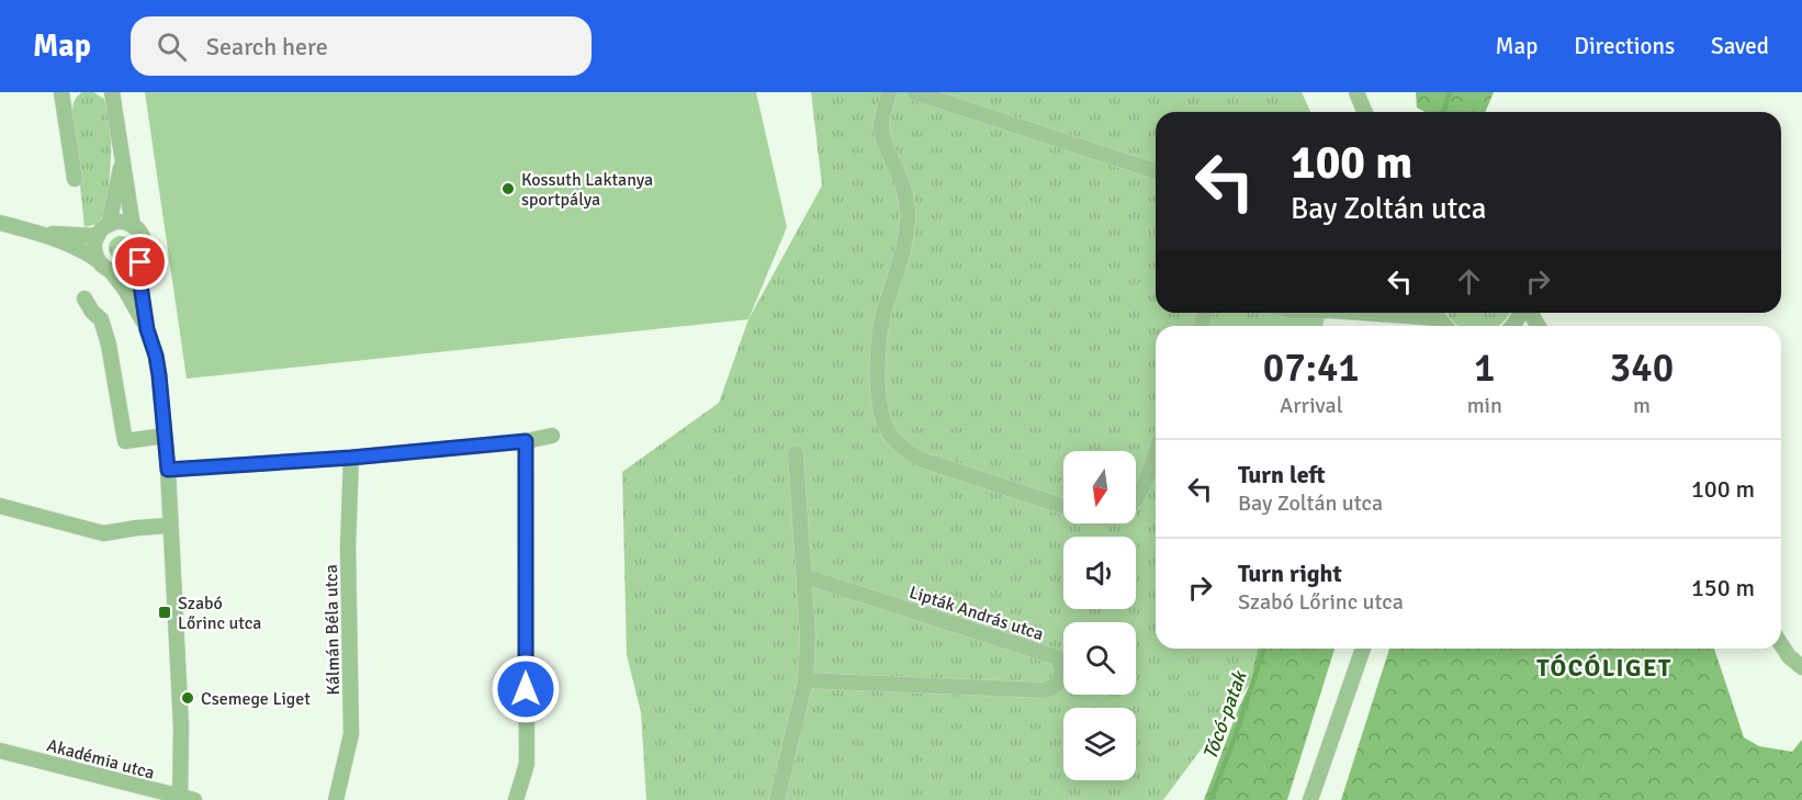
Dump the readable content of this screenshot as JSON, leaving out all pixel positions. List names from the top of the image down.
{
  "streets": {
    "street": ["Lipták András utca", "Kálmán Béla utca", "Akadémia utca"]
  },
  "districts": ["TÓCÓLIGET"],
  "water": ["Tócó-patak"],
  "places": {
    "other": ["Kossuth Laktanya sportpálya", "Csemege Liget"],
    "transit": ["Szabó Lőrinc utca"]
  },
  "north": "bottom",
  "page": {
    "header": "Map",
    "search": "Search here",
    "nav": ["Map", "Directions", "Saved"],
    "turn": ["100 m", "Bay Zoltán utca"],
    "eta": [
      "07:41",
      "Arrival",
      "1",
      "min",
      "340",
      "m"
    ],
    "list": [
      {
        "name": "Turn left",
        "note": "Bay Zoltán utca",
        "value": "100 m"
      },
      {
        "name": "Turn right",
        "note": "Szabó Lőrinc utca",
        "value": "150 m"
      }
    ]
  }
}
